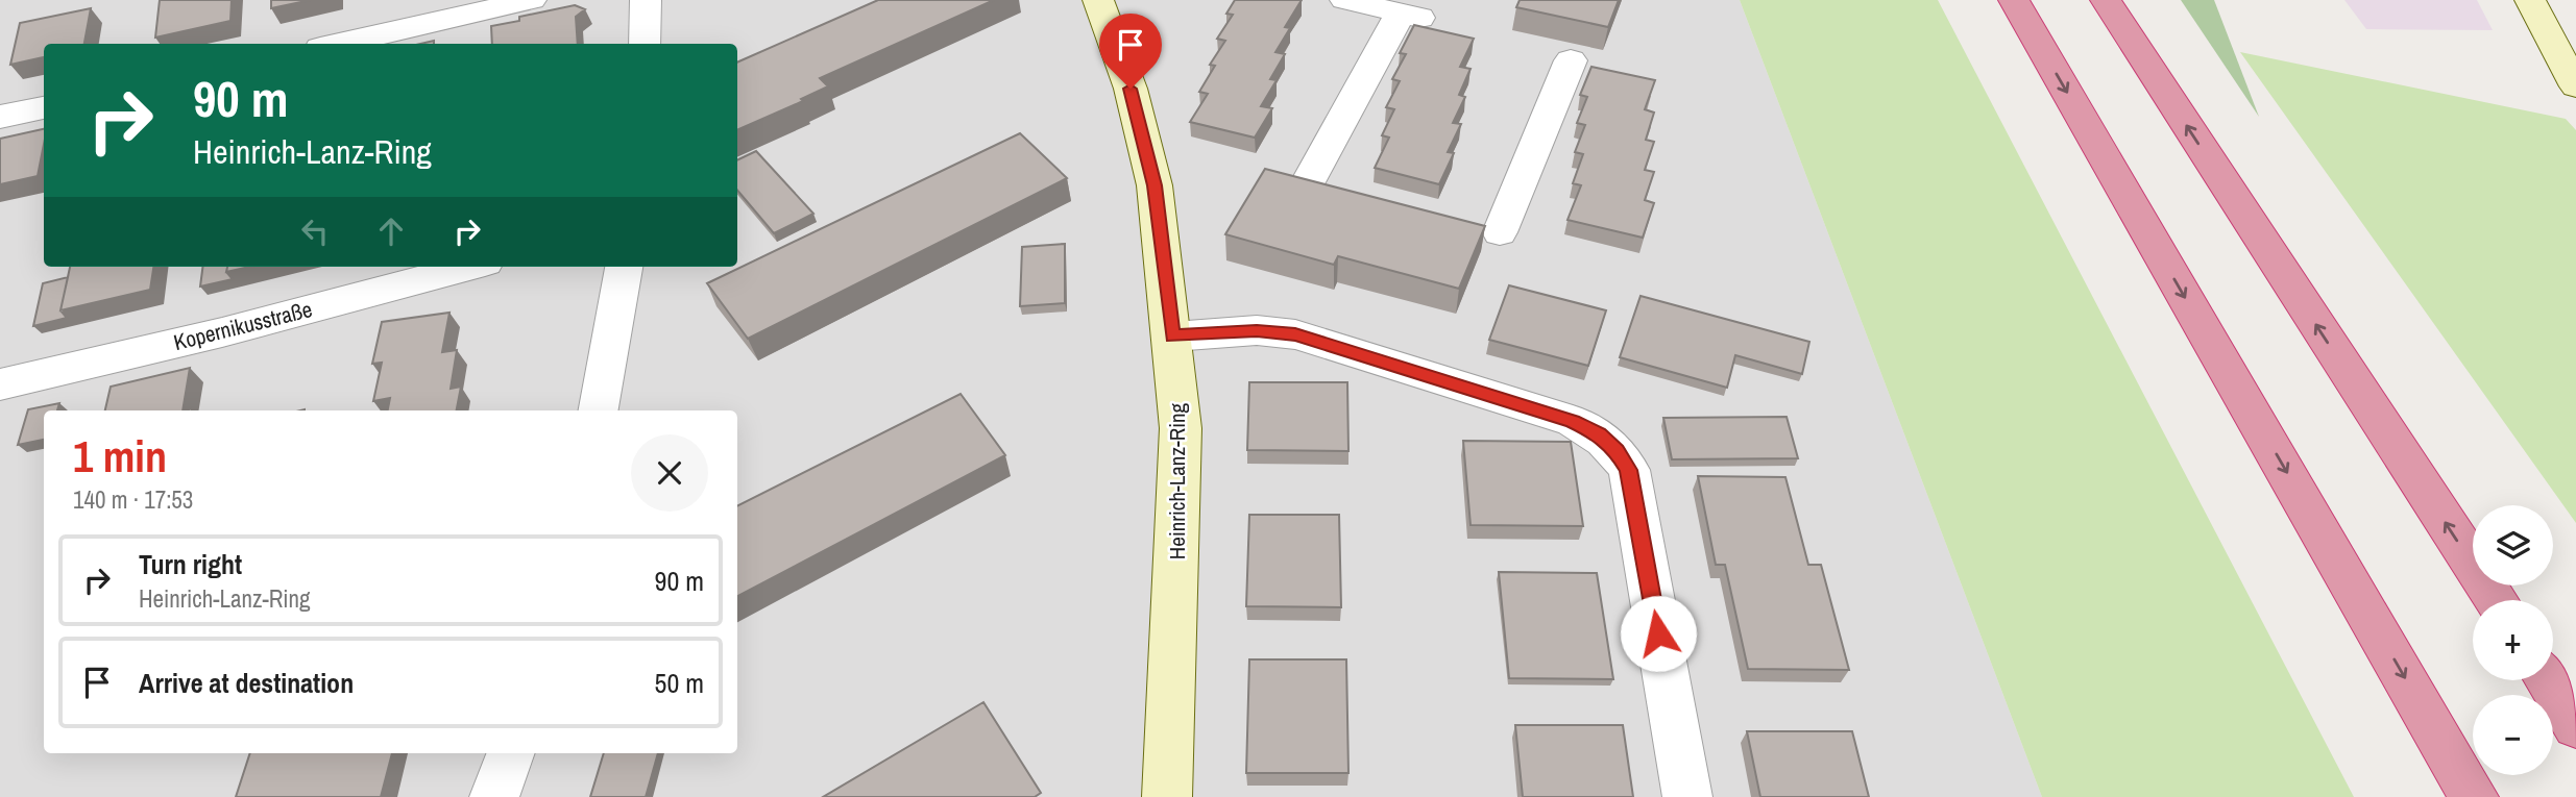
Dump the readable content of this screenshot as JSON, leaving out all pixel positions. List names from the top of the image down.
{
  "streets": {
    "street": ["Kopernikusstraße", "Heinrich-Lanz-Ring"]
  },
  "page": {
    "turn": ["90 m", "Heinrich-Lanz-Ring"],
    "heading": ["1 min", "140 m · 17:53"],
    "map_buttons": ["+", "−"],
    "list": [
      {
        "name": "Turn right",
        "note": "Heinrich-Lanz-Ring",
        "value": "90 m"
      },
      {
        "name": "Arrive at destination",
        "value": "50 m"
      }
    ]
  }
}
